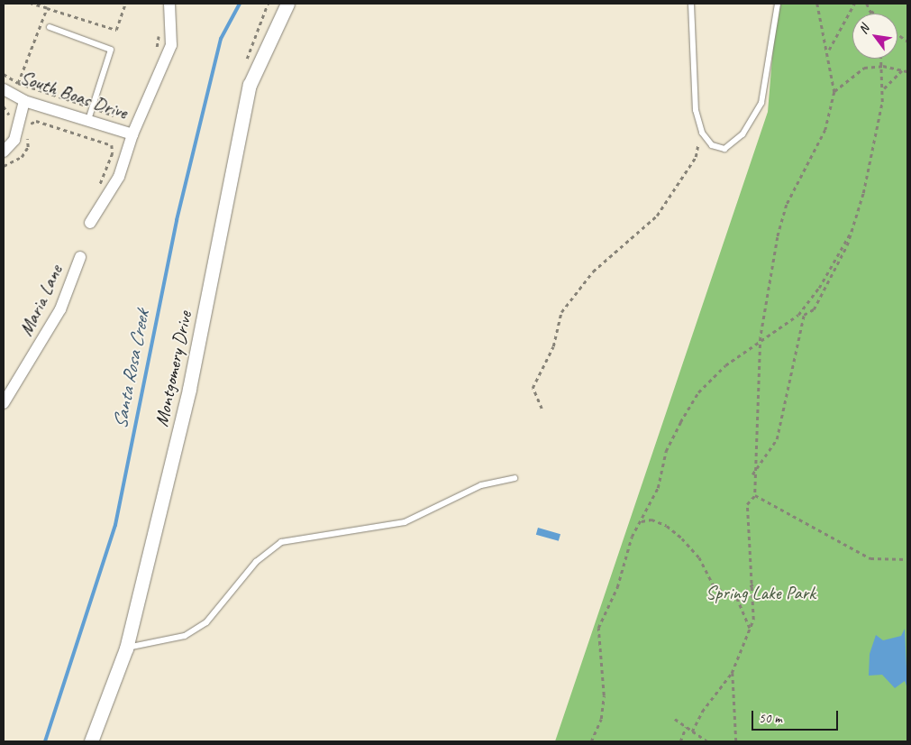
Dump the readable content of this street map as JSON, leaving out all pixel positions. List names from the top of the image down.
{
  "streets": {
    "street": ["South Boas Drive", "Maria Lane", "Montgomery Drive"]
  },
  "water": ["Santa Rosa Creek"],
  "parks": ["Spring Lake Park"],
  "scale_bar": "50 m",
  "north": "top left"
}
